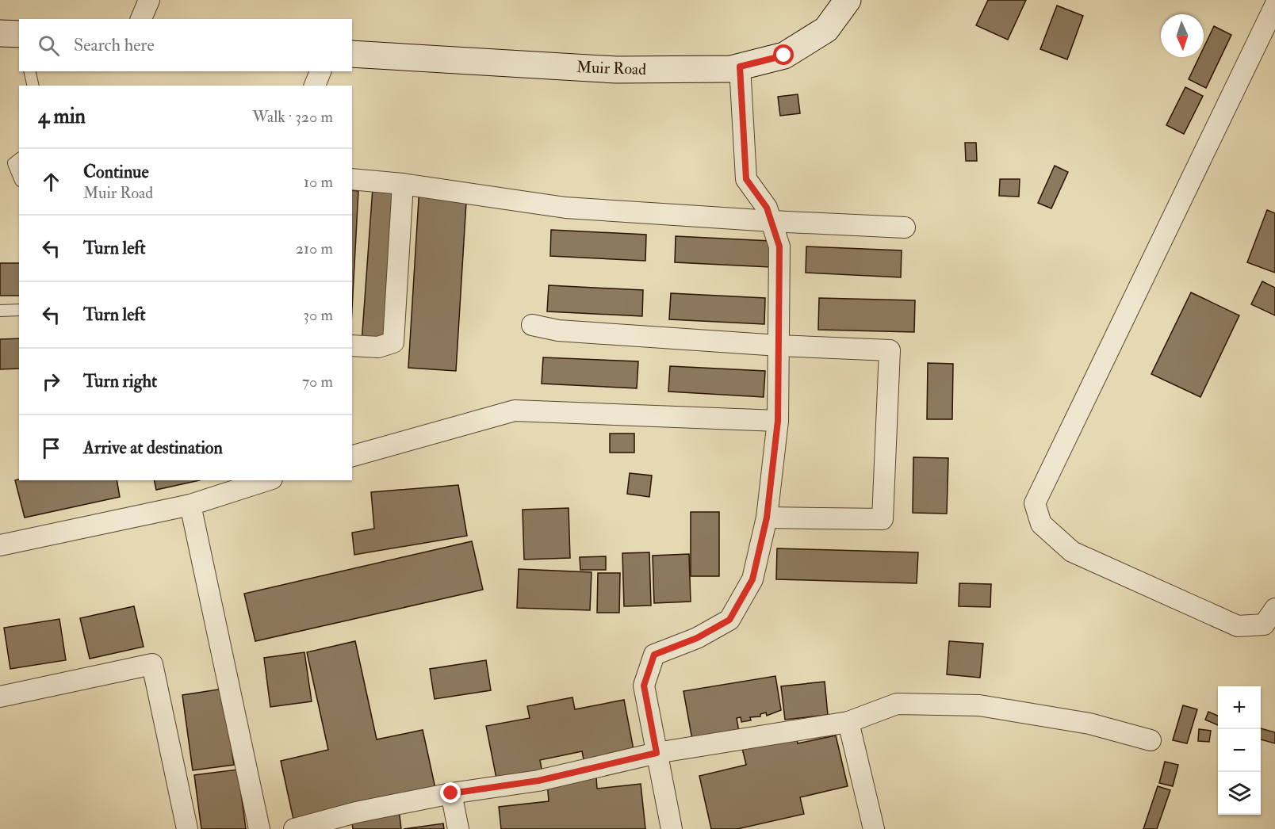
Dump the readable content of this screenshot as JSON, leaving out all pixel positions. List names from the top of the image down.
{
  "streets": {
    "main road": ["Muir Road"]
  },
  "north": "bottom",
  "page": {
    "search": "Search here",
    "heading": ["4 min", "Walk · 320 m"],
    "list": [
      ["Continue", "Muir Road", "10 m"],
      ["Turn left", "210 m"],
      ["Turn left", "30 m"],
      ["Turn right", "70 m"],
      "Arrive at destination"
    ],
    "map_buttons": ["+", "−"]
  }
}
